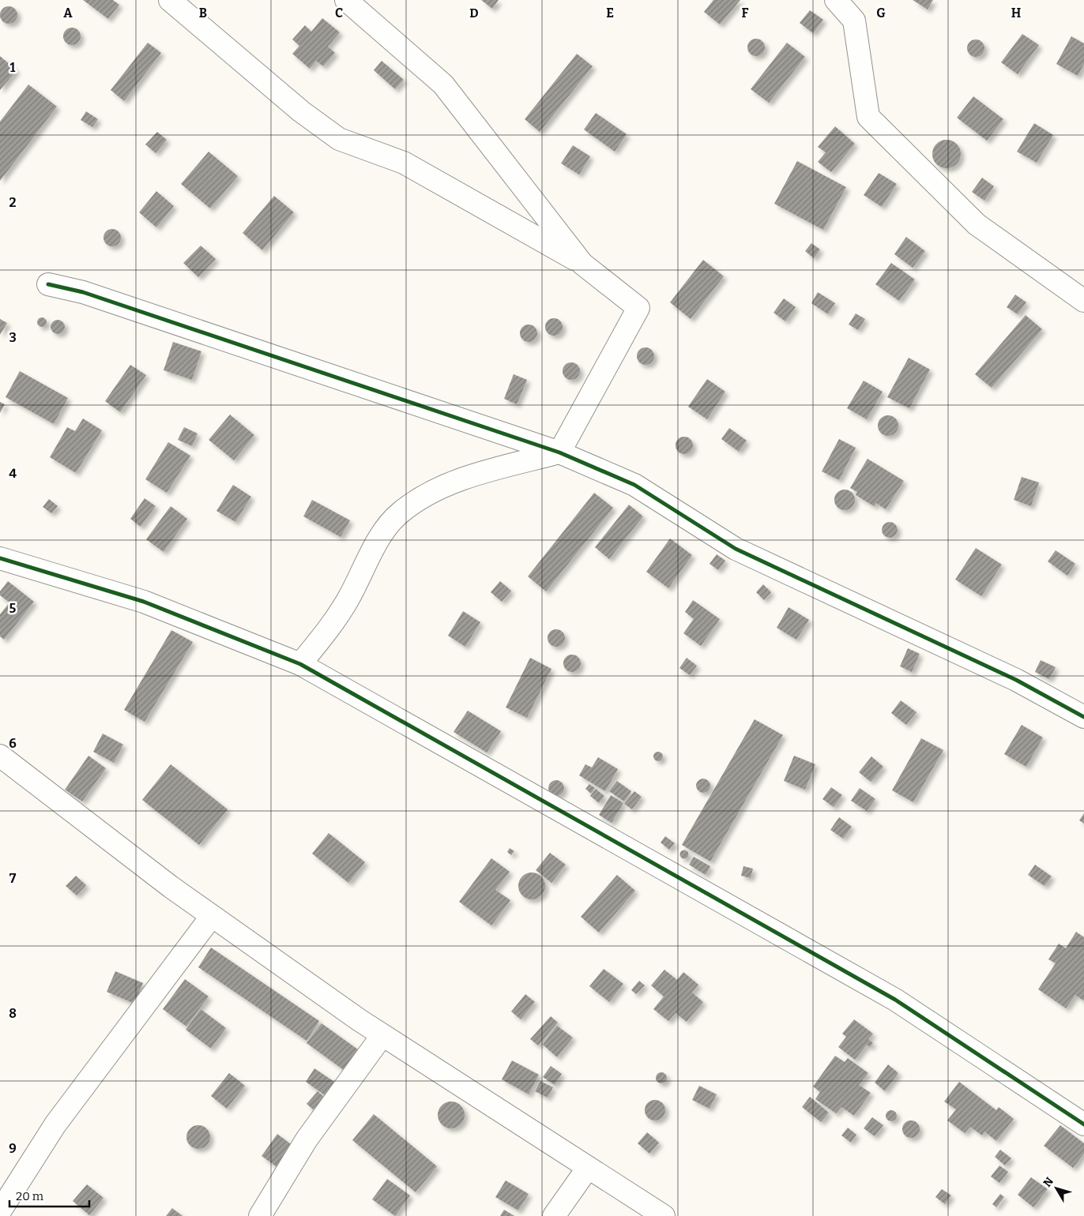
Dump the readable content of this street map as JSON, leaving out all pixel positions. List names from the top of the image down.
{
  "scale_bar": "20 m",
  "north": "top left",
  "grid": {
    "columns": [
      "A",
      "B",
      "C",
      "D",
      "E",
      "F",
      "G",
      "H"
    ],
    "rows": [
      "1",
      "2",
      "3",
      "4",
      "5",
      "6",
      "7",
      "8",
      "9"
    ]
  }
}
